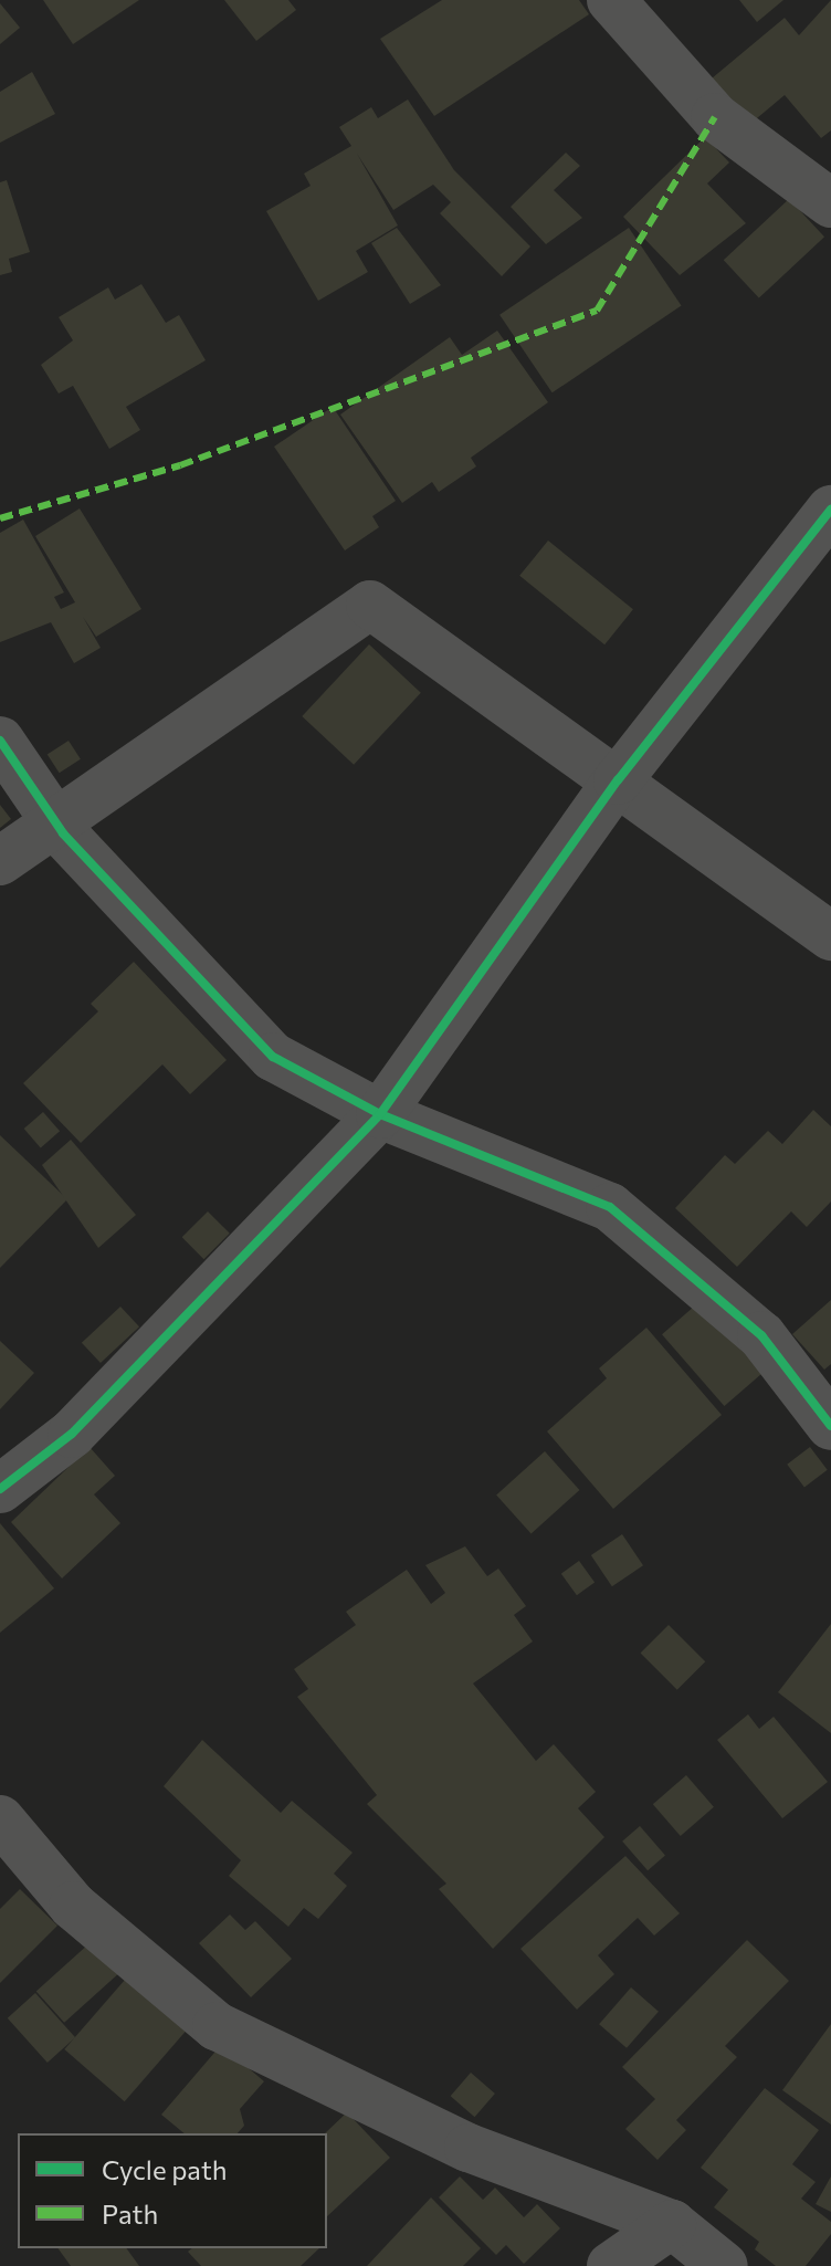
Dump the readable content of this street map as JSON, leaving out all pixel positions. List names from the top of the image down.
{
  "legend": ["Cycle path", "Path"]
}
